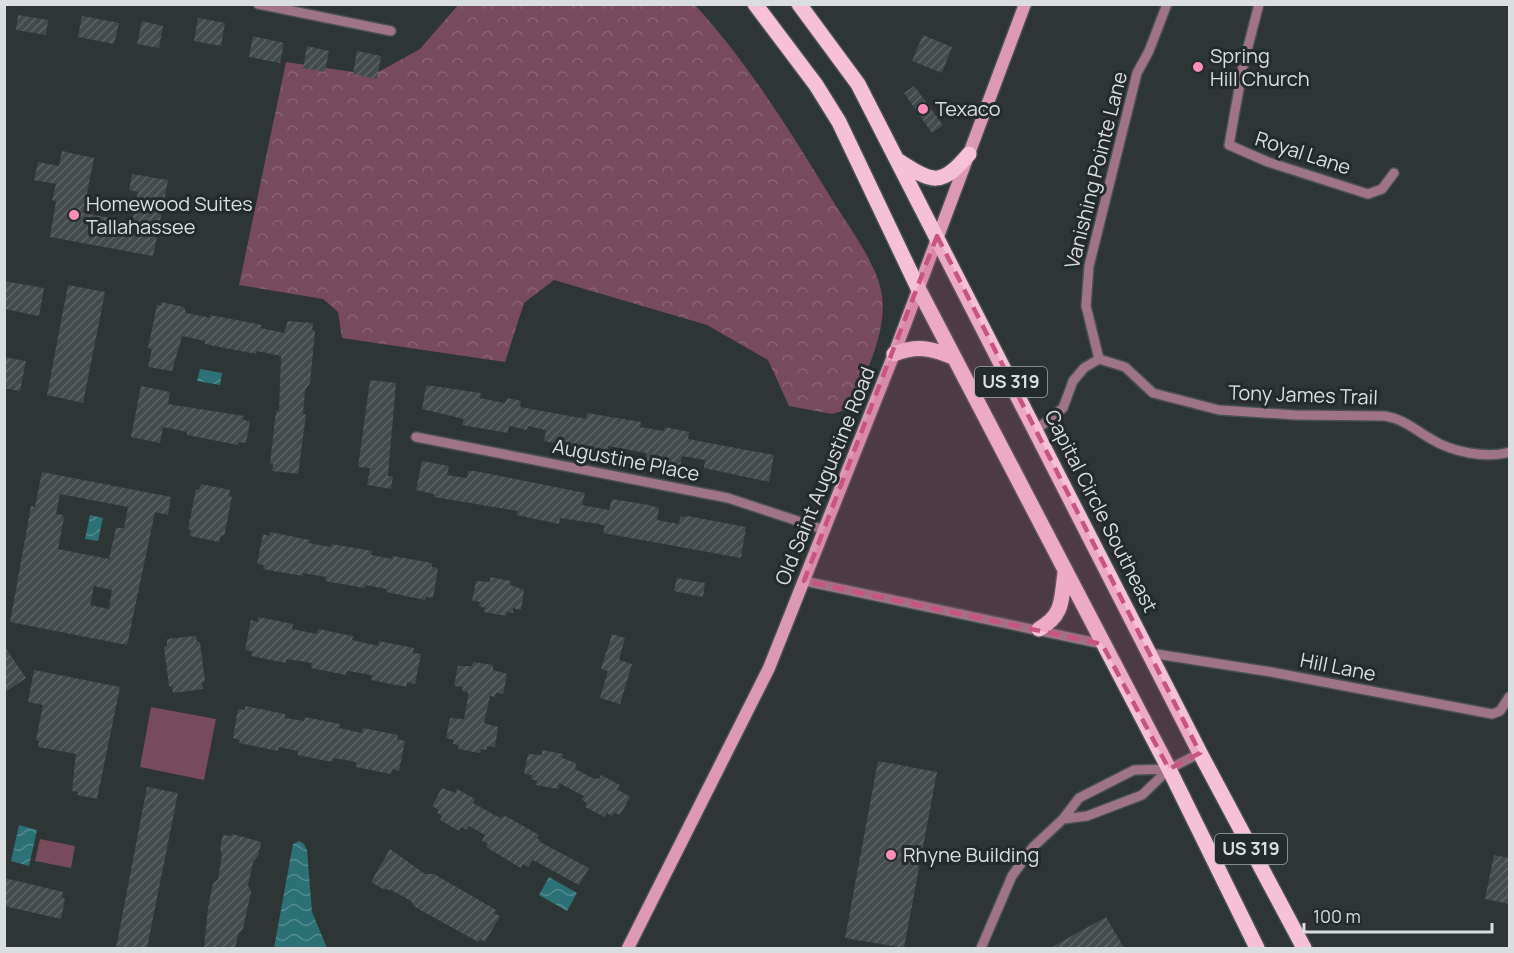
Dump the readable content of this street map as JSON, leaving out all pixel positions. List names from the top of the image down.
{
  "streets": {
    "main road": ["US 319", "Capital Circle Southeast"],
    "street": [
      "Royal Lane",
      "Vanishing Pointe Lane",
      "Tony James Trail",
      "Augustine Place",
      "Old Saint Augustine Road",
      "Hill Lane"
    ]
  },
  "crossings": [
    ["Vanishing Pointe Lane", "Tony James Trail"],
    ["US 319", "Old Saint Augustine Road"],
    ["Augustine Place", "Old Saint Augustine Road"],
    ["Old Saint Augustine Road", "Capital Circle Southeast"],
    ["Capital Circle Southeast", "Hill Lane"]
  ],
  "places": [
    "Spring Hill Church",
    "Texaco",
    "Homewood Suites Tallahassee",
    "Rhyne Building"
  ],
  "scale_bar": "100 m"
}
